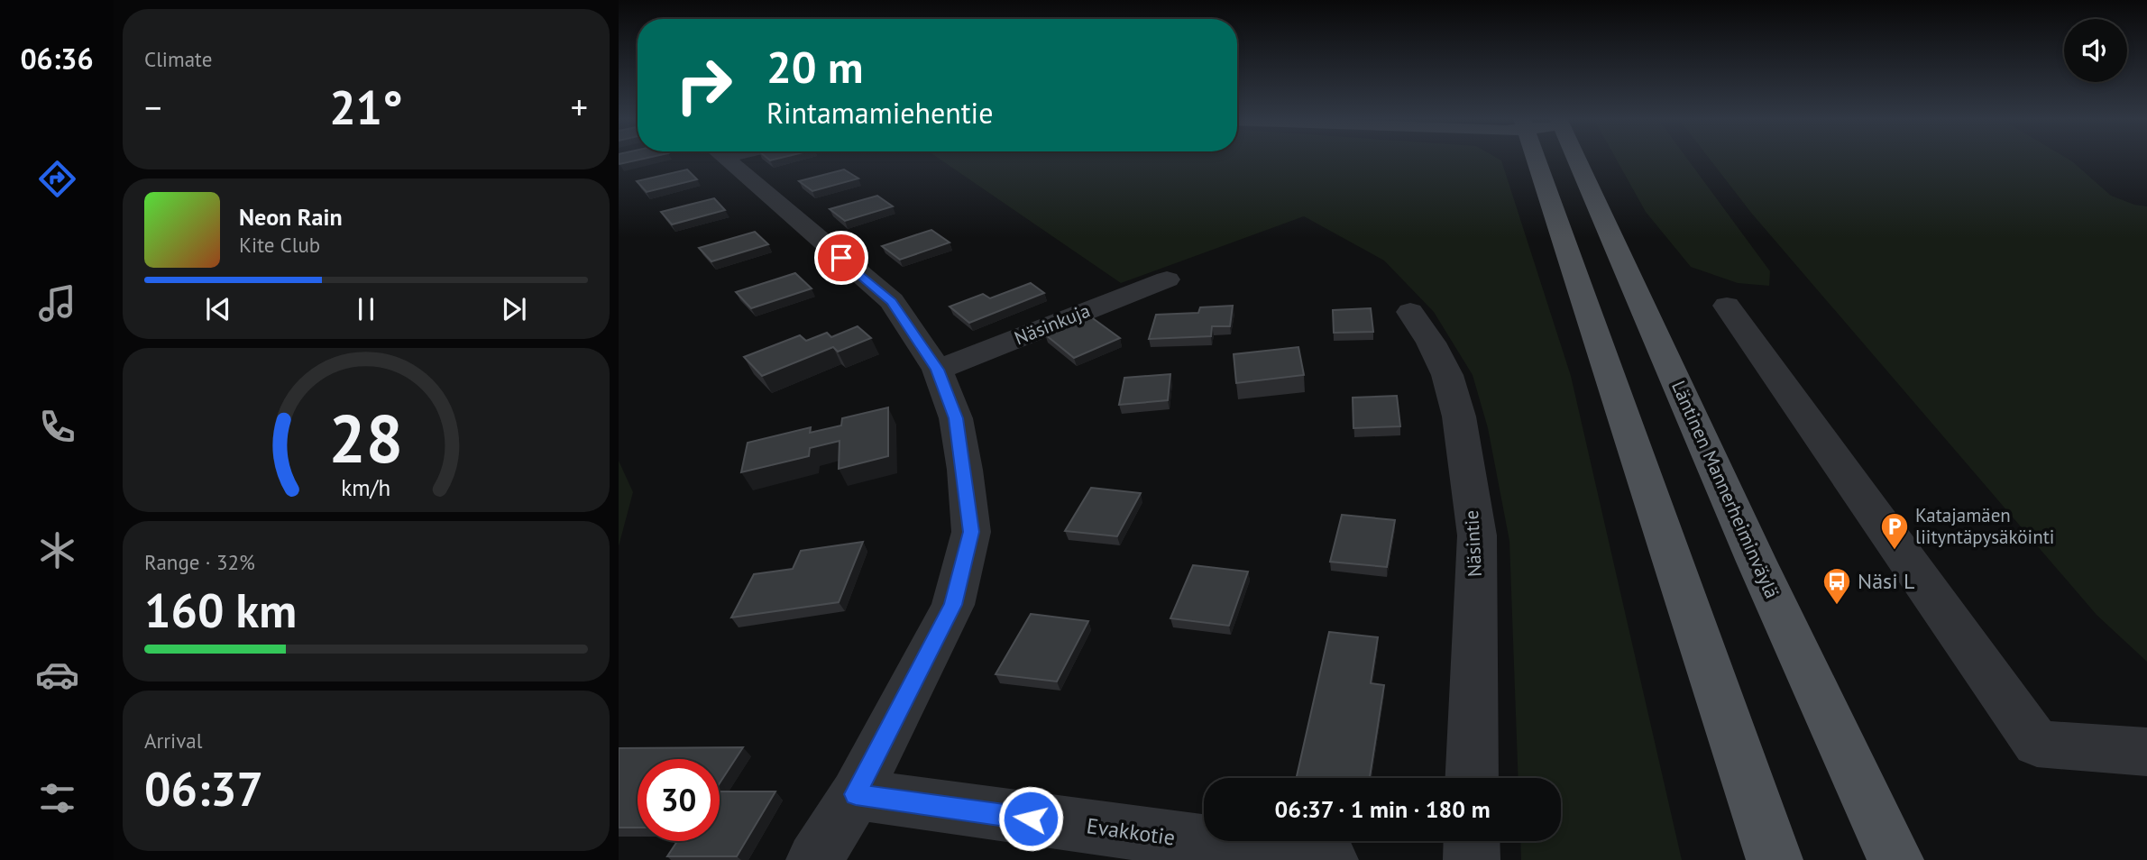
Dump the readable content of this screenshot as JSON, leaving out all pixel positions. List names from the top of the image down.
{
  "streets": {
    "main road": ["Läntinen Mannerheiminväylä"],
    "street": ["Näsinkuja", "Näsintie", "Evakkotie"]
  },
  "places": {
    "parking": ["Katajamäen liityntäpysäköinti"],
    "bus stop": ["Näsi L"]
  },
  "page": {
    "tabs": "06:36",
    "tile": [
      "Climate",
      ["Range · 32%", "160 km"],
      ["Arrival", "06:37"]
    ],
    "turn": ["20 m", "Rintamamiehentie"],
    "heat": ["−", "21°", "+"],
    "song": ["Neon Rain", "Kite Club"],
    "limit": "30",
    "trip": "06:37 · 1 min · 180 m",
    "gauge": ["28", "km/h"]
  }
}
